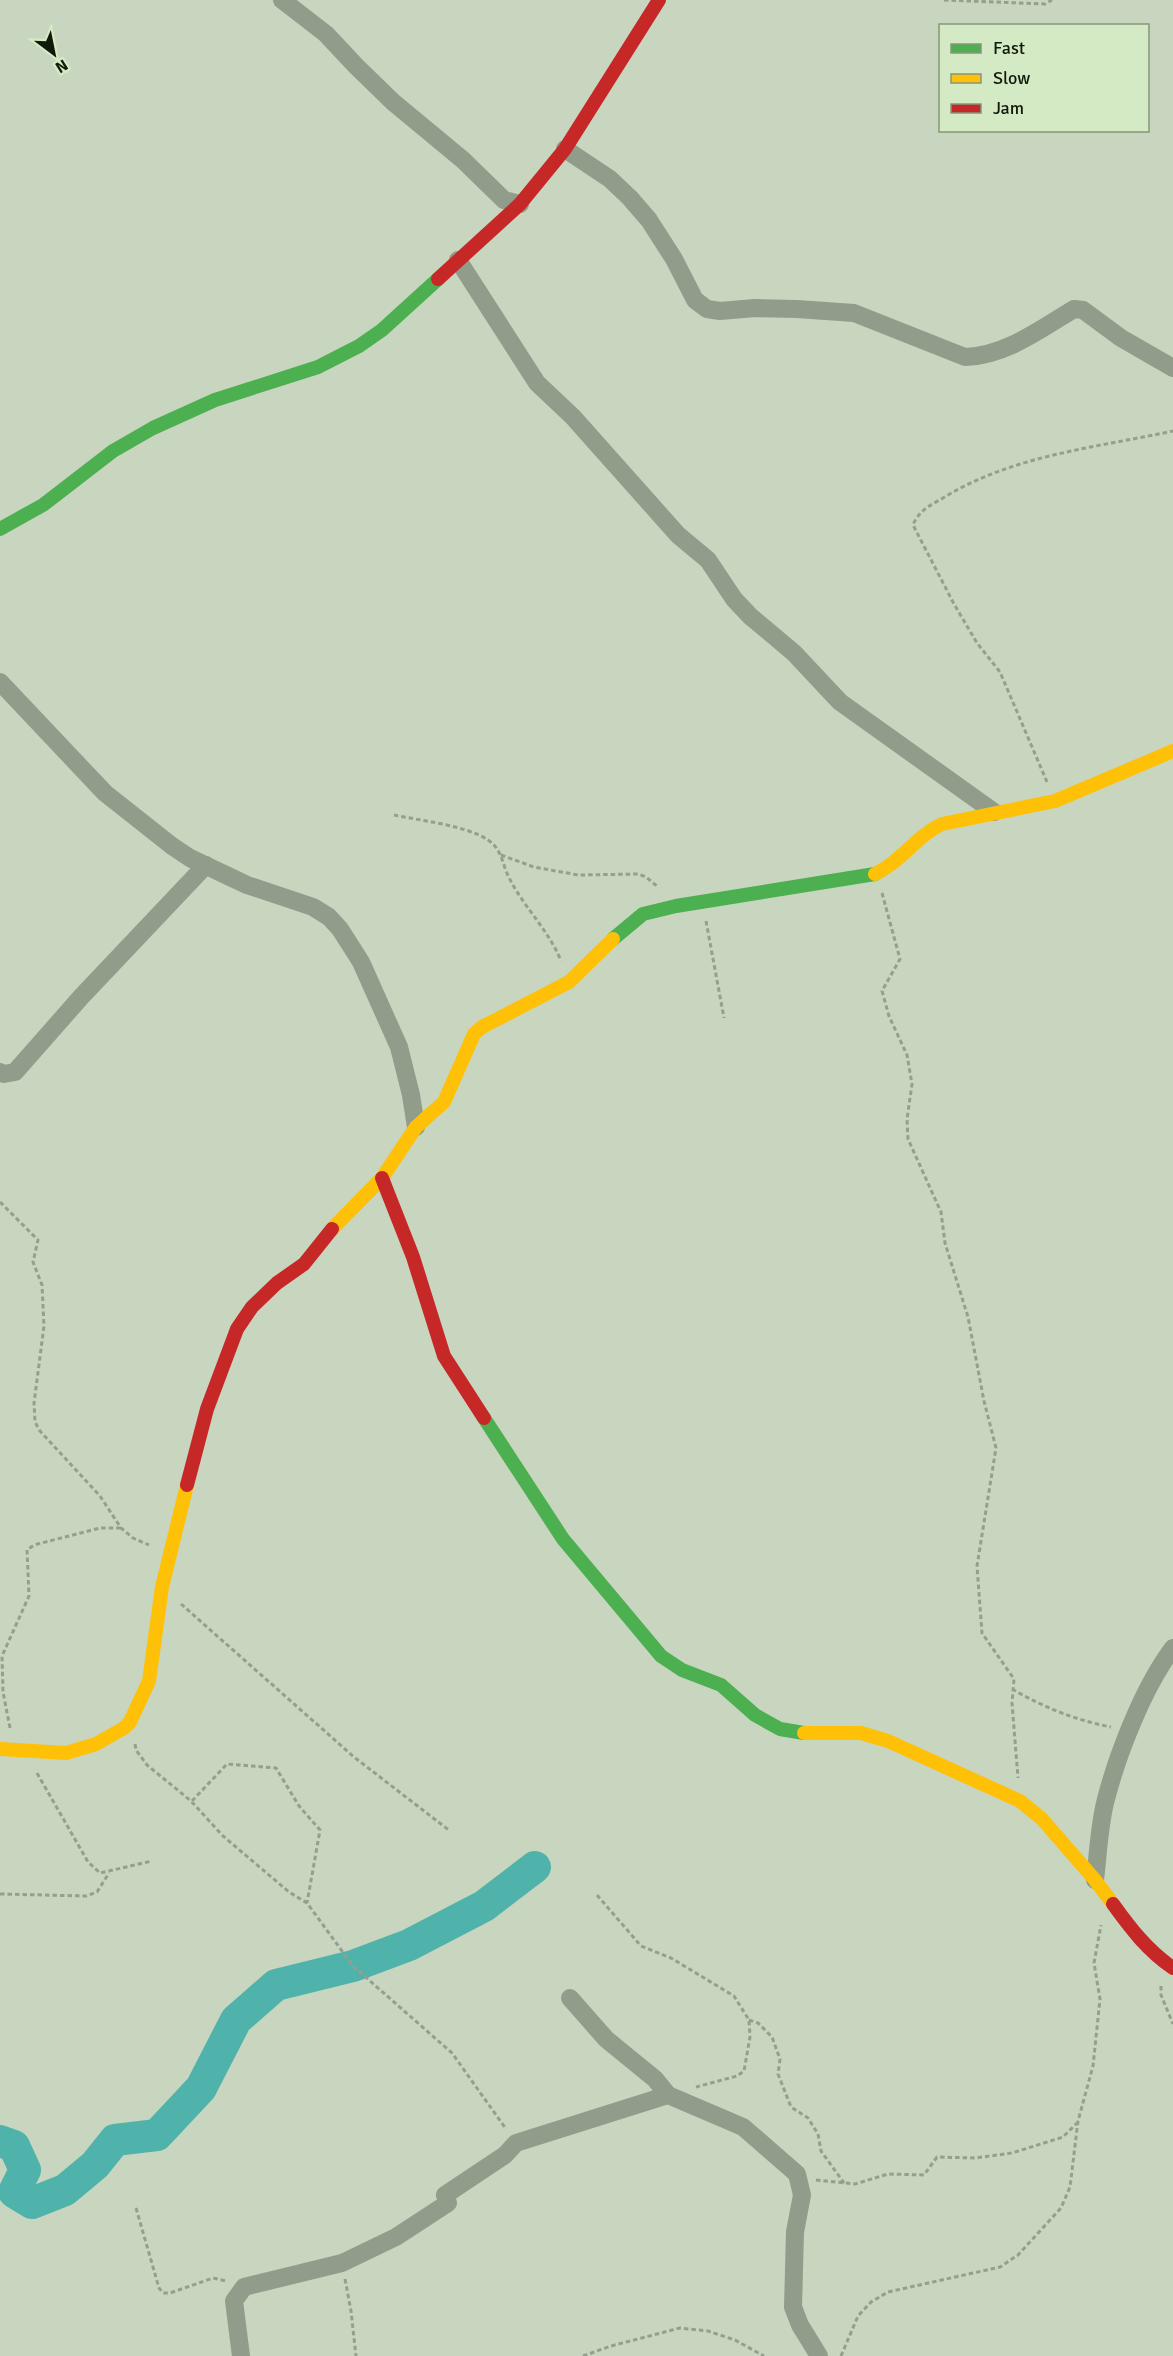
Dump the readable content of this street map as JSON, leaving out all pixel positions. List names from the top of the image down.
{
  "legend": ["Fast", "Slow", "Jam"],
  "north": "bottom right"
}
